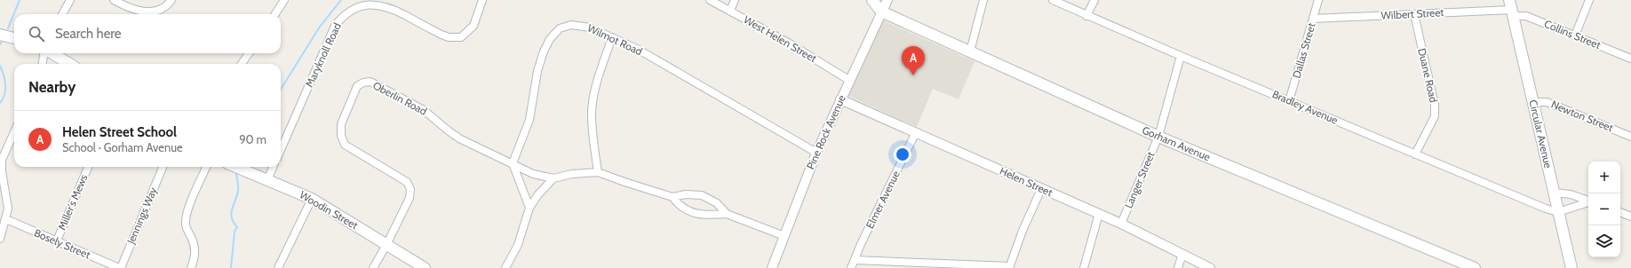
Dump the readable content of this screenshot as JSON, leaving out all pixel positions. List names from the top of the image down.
{
  "streets": {
    "main road": ["Circular Avenue", "Gorham Avenue", "Woodin Street"],
    "street": [
      "Wilbert Street",
      "Collins Street",
      "West Helen Street",
      "Wilmot Road",
      "Dallas Street",
      "Maryknoll Road",
      "Duane Road",
      "Oberlin Road",
      "Bradley Avenue",
      "Newton Street",
      "Pine Rock Avenue",
      "Langer Street",
      "Helen Street",
      "Elmer Avenue",
      "Miller's Mews",
      "Jennings Way",
      "Bosely Street"
    ]
  },
  "crossings": [
    ["Wilbert Street", "Collins Street"],
    ["Wilbert Street", "Dallas Street"],
    ["Wilbert Street", "Duane Road"],
    ["Wilbert Street", "Circular Avenue"],
    ["Collins Street", "Circular Avenue"],
    ["West Helen Street", "Pine Rock Avenue"],
    ["Wilmot Road", "Oberlin Road"],
    ["Wilmot Road", "Pine Rock Avenue"],
    ["Dallas Street", "Bradley Avenue"],
    ["Duane Road", "Bradley Avenue"],
    ["Oberlin Road", "Pine Rock Avenue"],
    ["Oberlin Road", "Woodin Street"],
    ["Bradley Avenue", "Circular Avenue"],
    ["Bradley Avenue", "Langer Street"],
    ["Newton Street", "Circular Avenue"],
    ["Pine Rock Avenue", "Gorham Avenue"],
    ["Pine Rock Avenue", "Helen Street"],
    ["Gorham Avenue", "Langer Street"],
    ["Langer Street", "Helen Street"],
    ["Helen Street", "Elmer Avenue"],
    ["Miller's Mews", "Bosely Street"],
    ["Jennings Way", "Bosely Street"]
  ],
  "page": {
    "search": "Search here",
    "pins": "A",
    "heading": "Nearby",
    "list": [
      {
        "mark": "A",
        "name": "Helen Street School",
        "note": "School · Gorham Avenue",
        "value": "90 m"
      }
    ],
    "map_buttons": ["+", "−"]
  }
}
